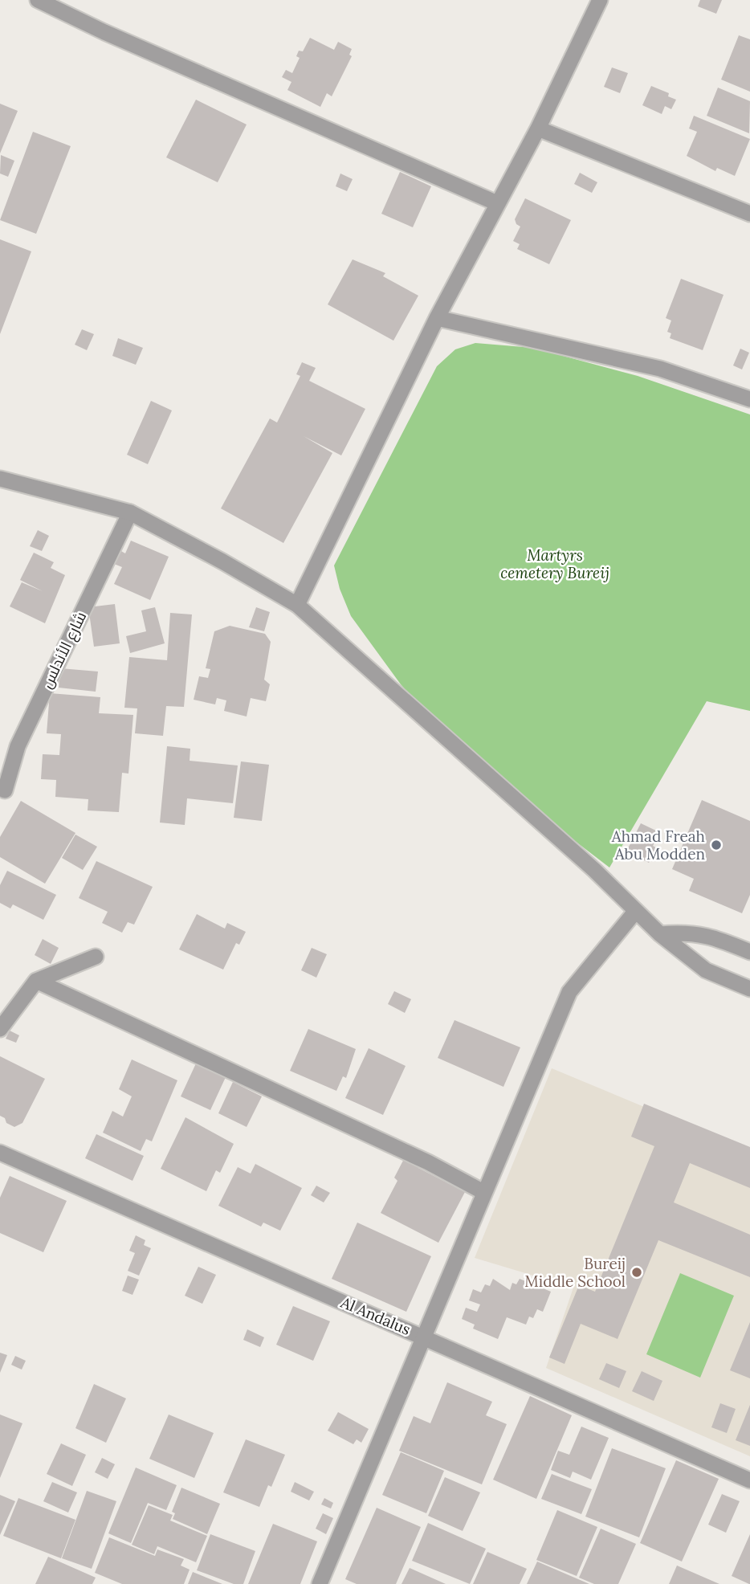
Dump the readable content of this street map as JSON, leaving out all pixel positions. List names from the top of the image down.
{
  "streets": {
    "street": ["شارع الأندلس", "Al Andalus"]
  },
  "parks": ["Martyrs cemetery Bureij"],
  "places": ["Ahmad Freah Abu Modden", "Bureij Middle School"]
}
